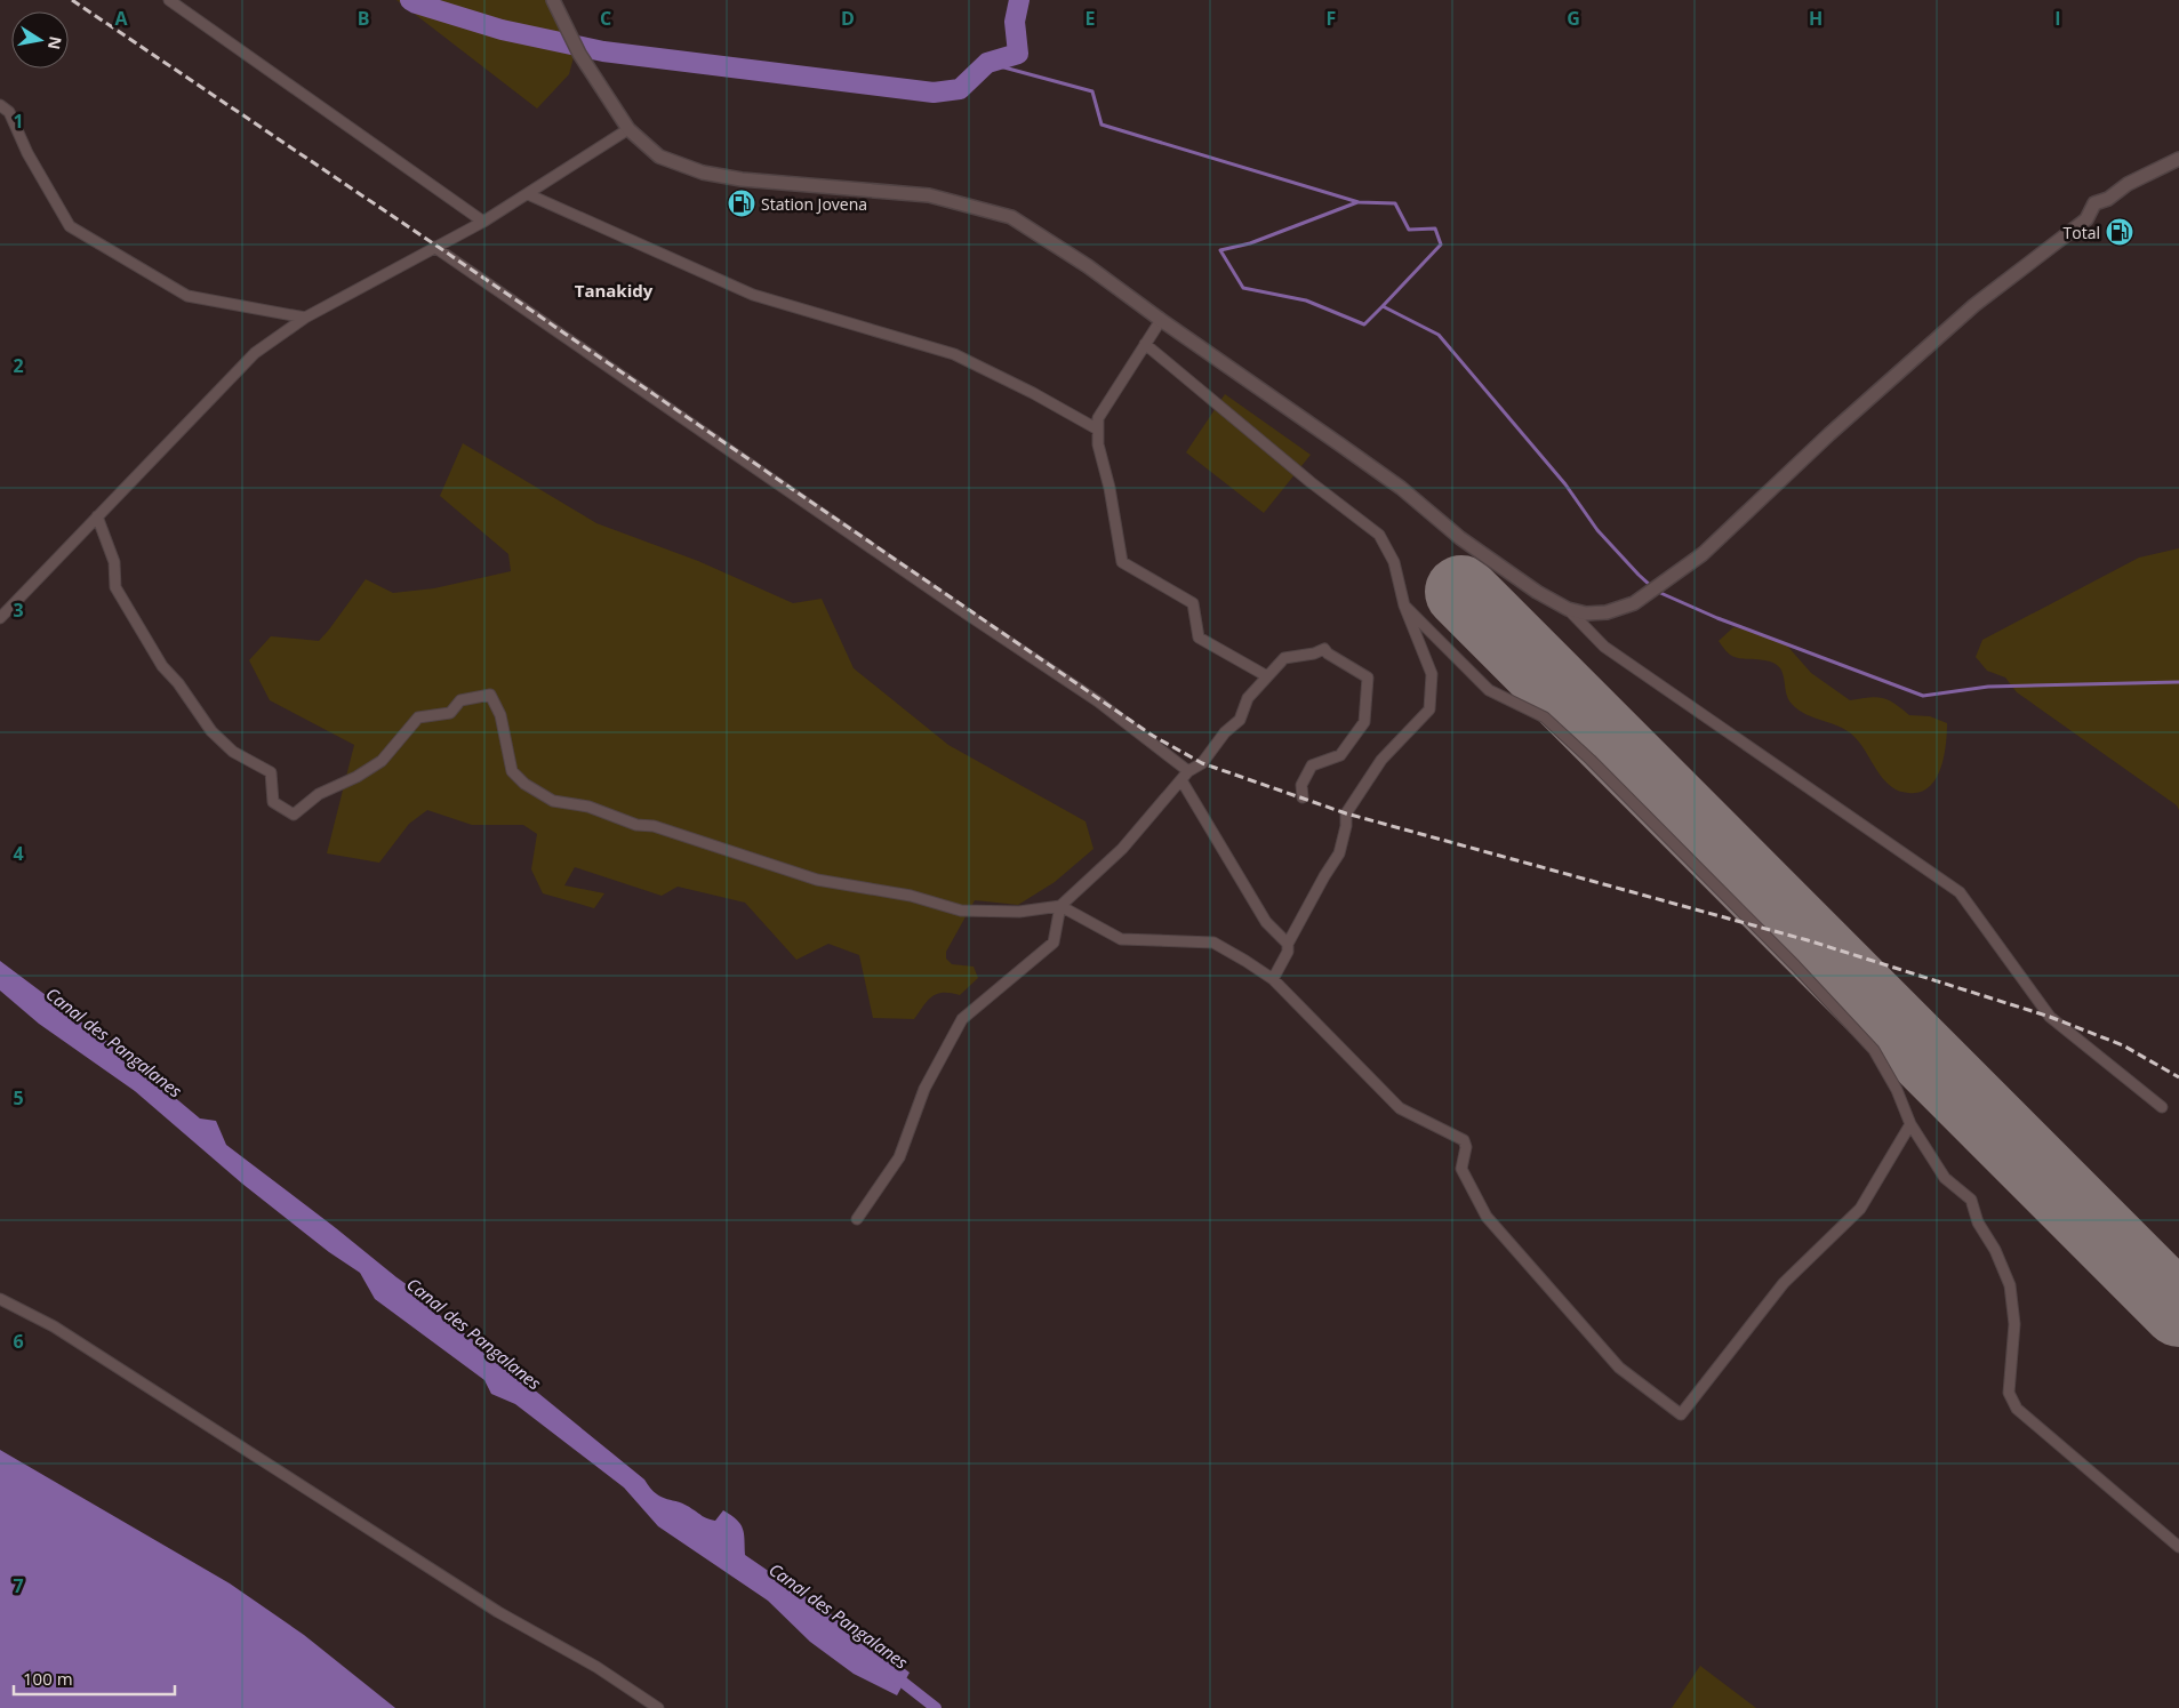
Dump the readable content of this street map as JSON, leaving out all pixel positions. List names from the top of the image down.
{
  "districts": ["Tanakidy"],
  "water": ["Canal des Pangalanes"],
  "places": {
    "fuel station": ["Station Jovena", "Total"]
  },
  "scale_bar": "100 m",
  "north": "right",
  "grid": {
    "columns": [
      "A",
      "B",
      "C",
      "D",
      "E",
      "F",
      "G",
      "H",
      "I"
    ],
    "rows": [
      "1",
      "2",
      "3",
      "4",
      "5",
      "6",
      "7"
    ]
  }
}
